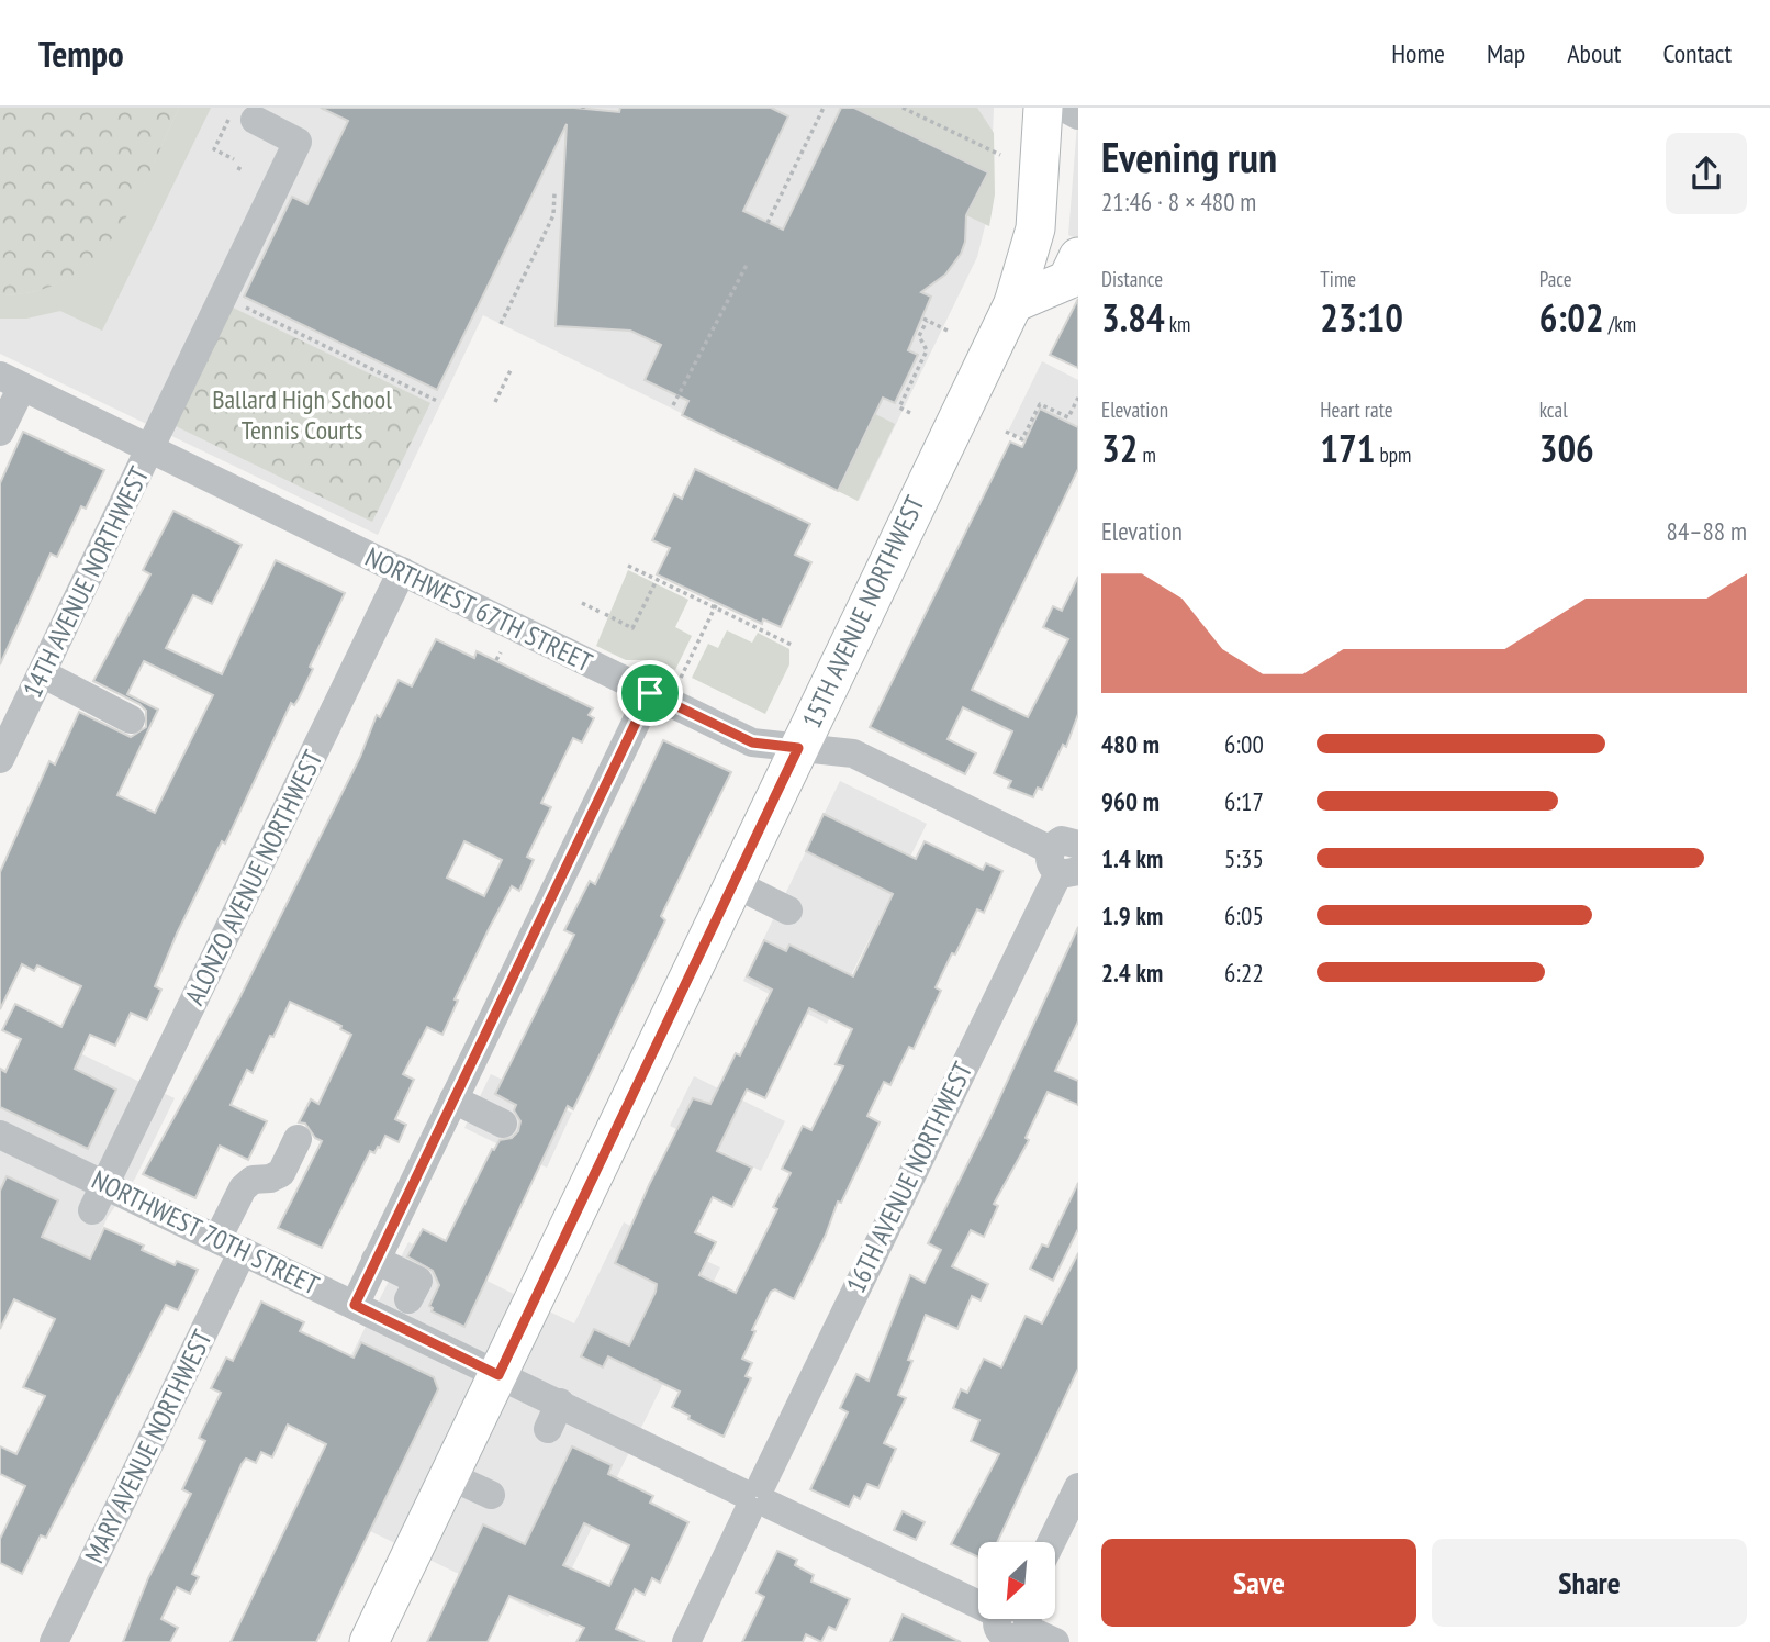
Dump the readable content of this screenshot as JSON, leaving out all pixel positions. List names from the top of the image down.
{
  "streets": {
    "main road": ["15TH AVENUE NORTHWEST"],
    "street": [
      "14TH AVENUE NORTHWEST",
      "NORTHWEST 67TH STREET",
      "ALONZO AVENUE NORTHWEST",
      "16TH AVENUE NORTHWEST",
      "NORTHWEST 70TH STREET",
      "MARY AVENUE NORTHWEST"
    ]
  },
  "crossings": [
    ["14TH AVENUE NORTHWEST", "NORTHWEST 67TH STREET"],
    ["NORTHWEST 67TH STREET", "15TH AVENUE NORTHWEST"],
    ["NORTHWEST 67TH STREET", "ALONZO AVENUE NORTHWEST"],
    ["NORTHWEST 67TH STREET", "16TH AVENUE NORTHWEST"],
    ["15TH AVENUE NORTHWEST", "NORTHWEST 70TH STREET"],
    ["ALONZO AVENUE NORTHWEST", "NORTHWEST 70TH STREET"],
    ["16TH AVENUE NORTHWEST", "NORTHWEST 70TH STREET"],
    ["NORTHWEST 70TH STREET", "MARY AVENUE NORTHWEST"]
  ],
  "parks": ["Ballard High School Tennis Courts"],
  "north": "bottom left",
  "page": {
    "header": "Tempo",
    "nav": [
      "Home",
      "Map",
      "About",
      "Contact"
    ],
    "heading": ["Evening run", "21:46 · 8 × 480 m"],
    "stats": [
      ["Distance", "3.84 km"],
      ["Time", "23:10"],
      ["Pace", "6:02 /km"],
      ["Elevation", "32 m"],
      ["Heart rate", "171 bpm"],
      ["kcal", "306"]
    ],
    "chart": ["Elevation", "84–88 m"],
    "list": [
      {
        "name": "480 m",
        "note": "6:00"
      },
      {
        "name": "960 m",
        "note": "6:17"
      },
      {
        "name": "1.4 km",
        "note": "5:35"
      },
      {
        "name": "1.9 km",
        "note": "6:05"
      },
      {
        "name": "2.4 km",
        "note": "6:22"
      }
    ],
    "buttons": ["Save", "Share"]
  }
}
